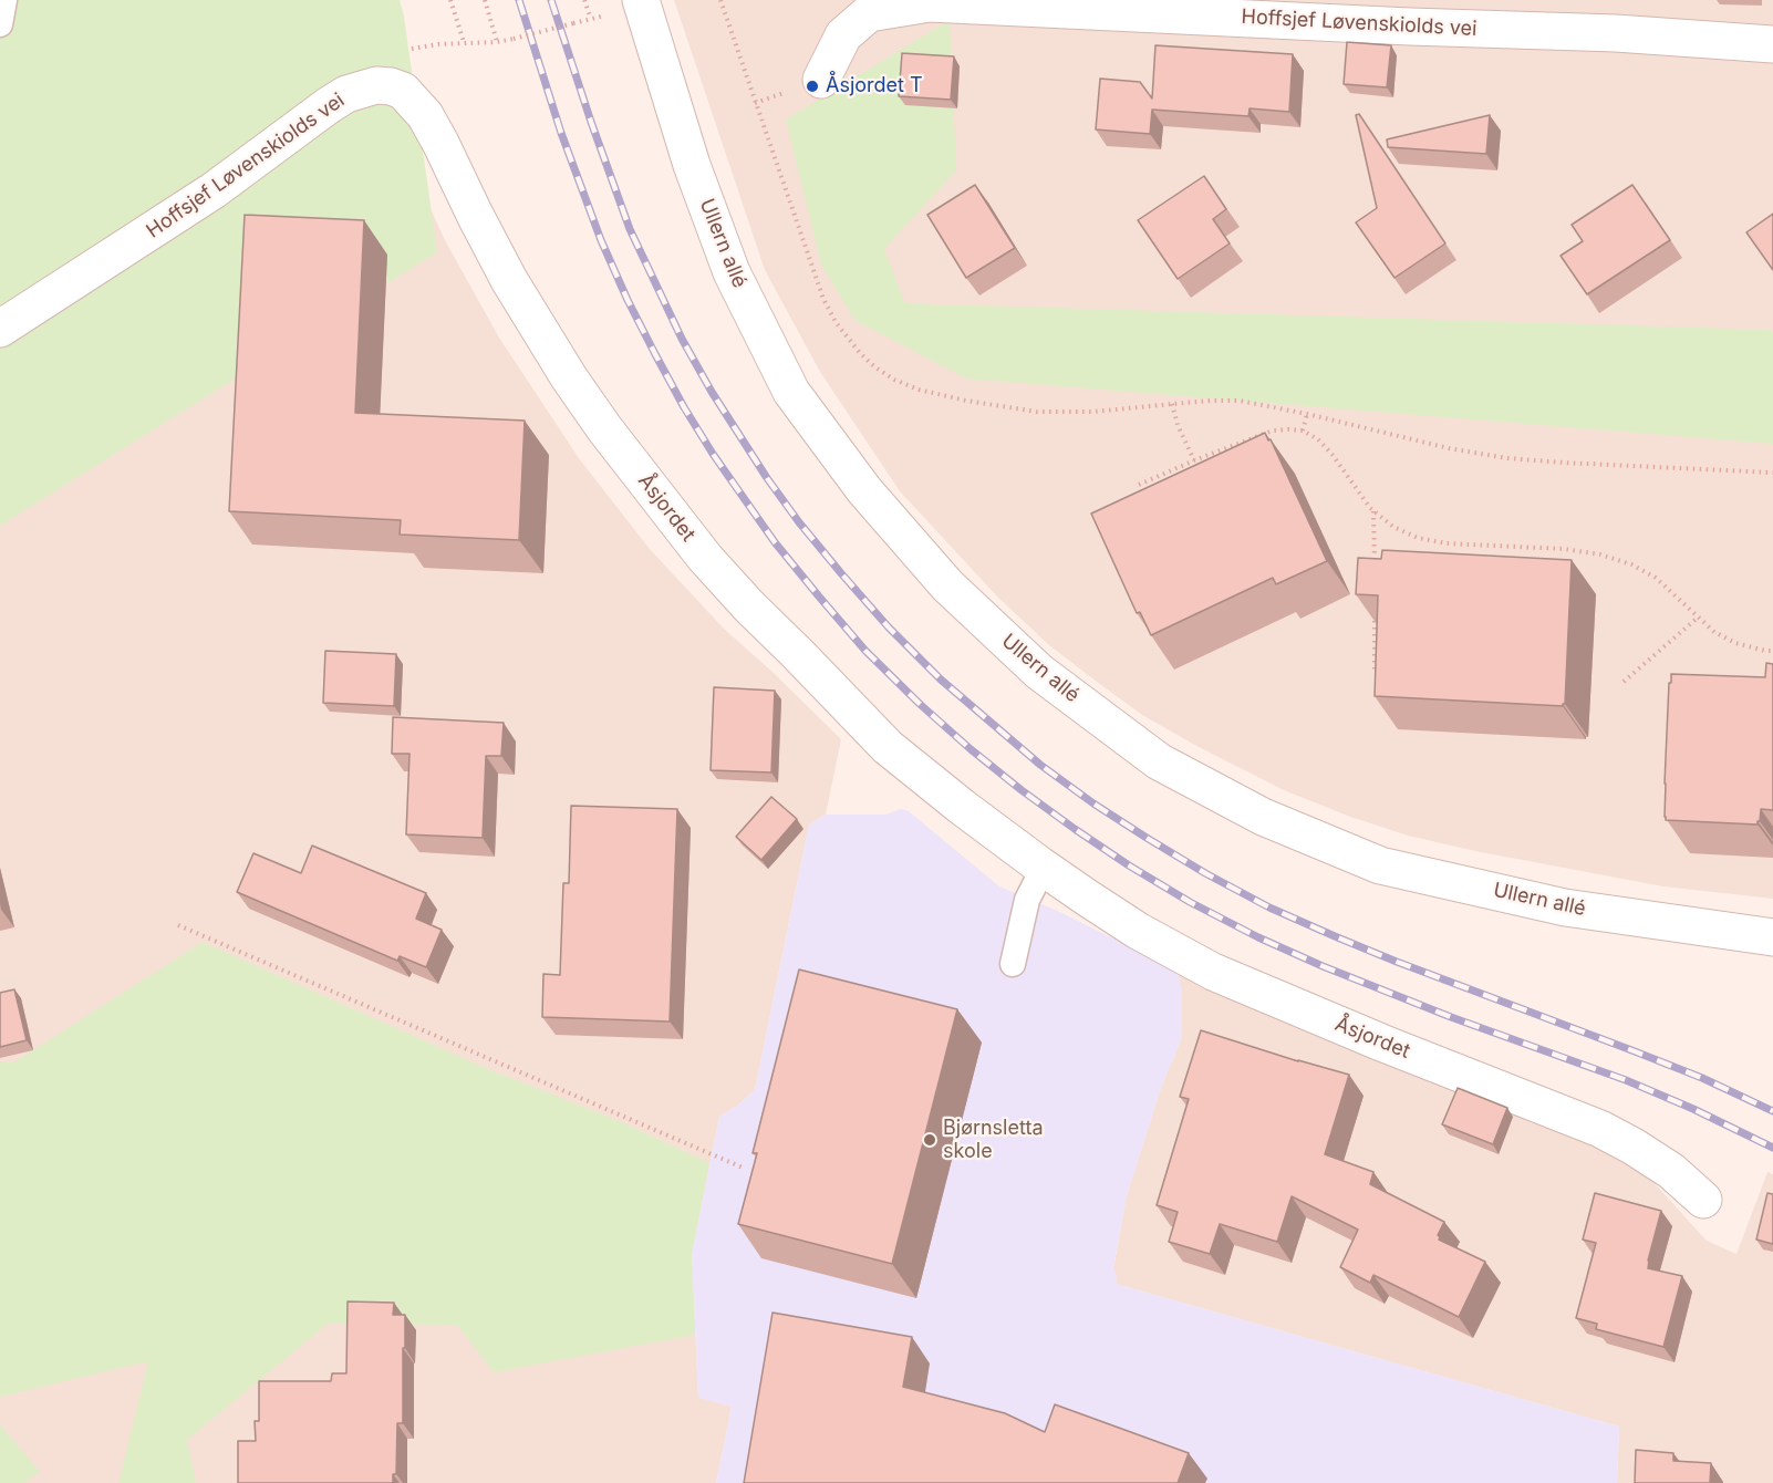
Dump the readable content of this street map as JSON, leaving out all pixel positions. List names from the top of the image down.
{
  "streets": {
    "street": ["Hoffsjef Løvenskiolds vei", "Ullern allé", "Åsjordet"]
  },
  "crossings": [
    ["Hoffsjef Løvenskiolds vei", "Åsjordet"]
  ],
  "places": ["Åsjordet T", "Bjørnsletta skole"]
}
